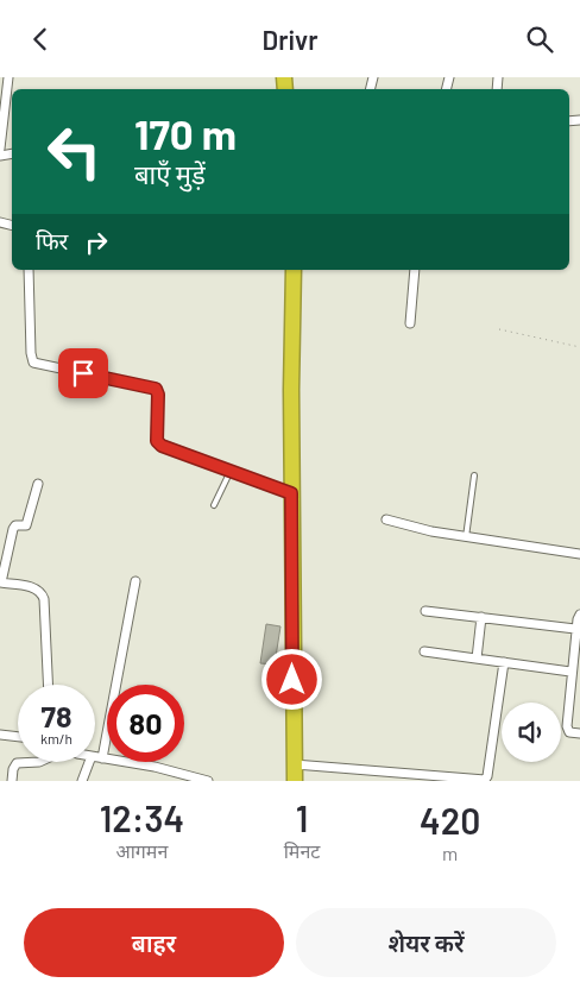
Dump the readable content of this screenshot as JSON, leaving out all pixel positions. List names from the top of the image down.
{
  "page": {
    "header": "Drivr",
    "turn": ["170 m", "बाएँ मुड़ें"],
    "then": "फिर",
    "speed": "78 km/h",
    "limit": "80",
    "eta": [
      "12:34",
      "आगमन",
      "1",
      "मिनट",
      "420",
      "m"
    ],
    "buttons": ["बाहर", "शेयर करें"]
  }
}
